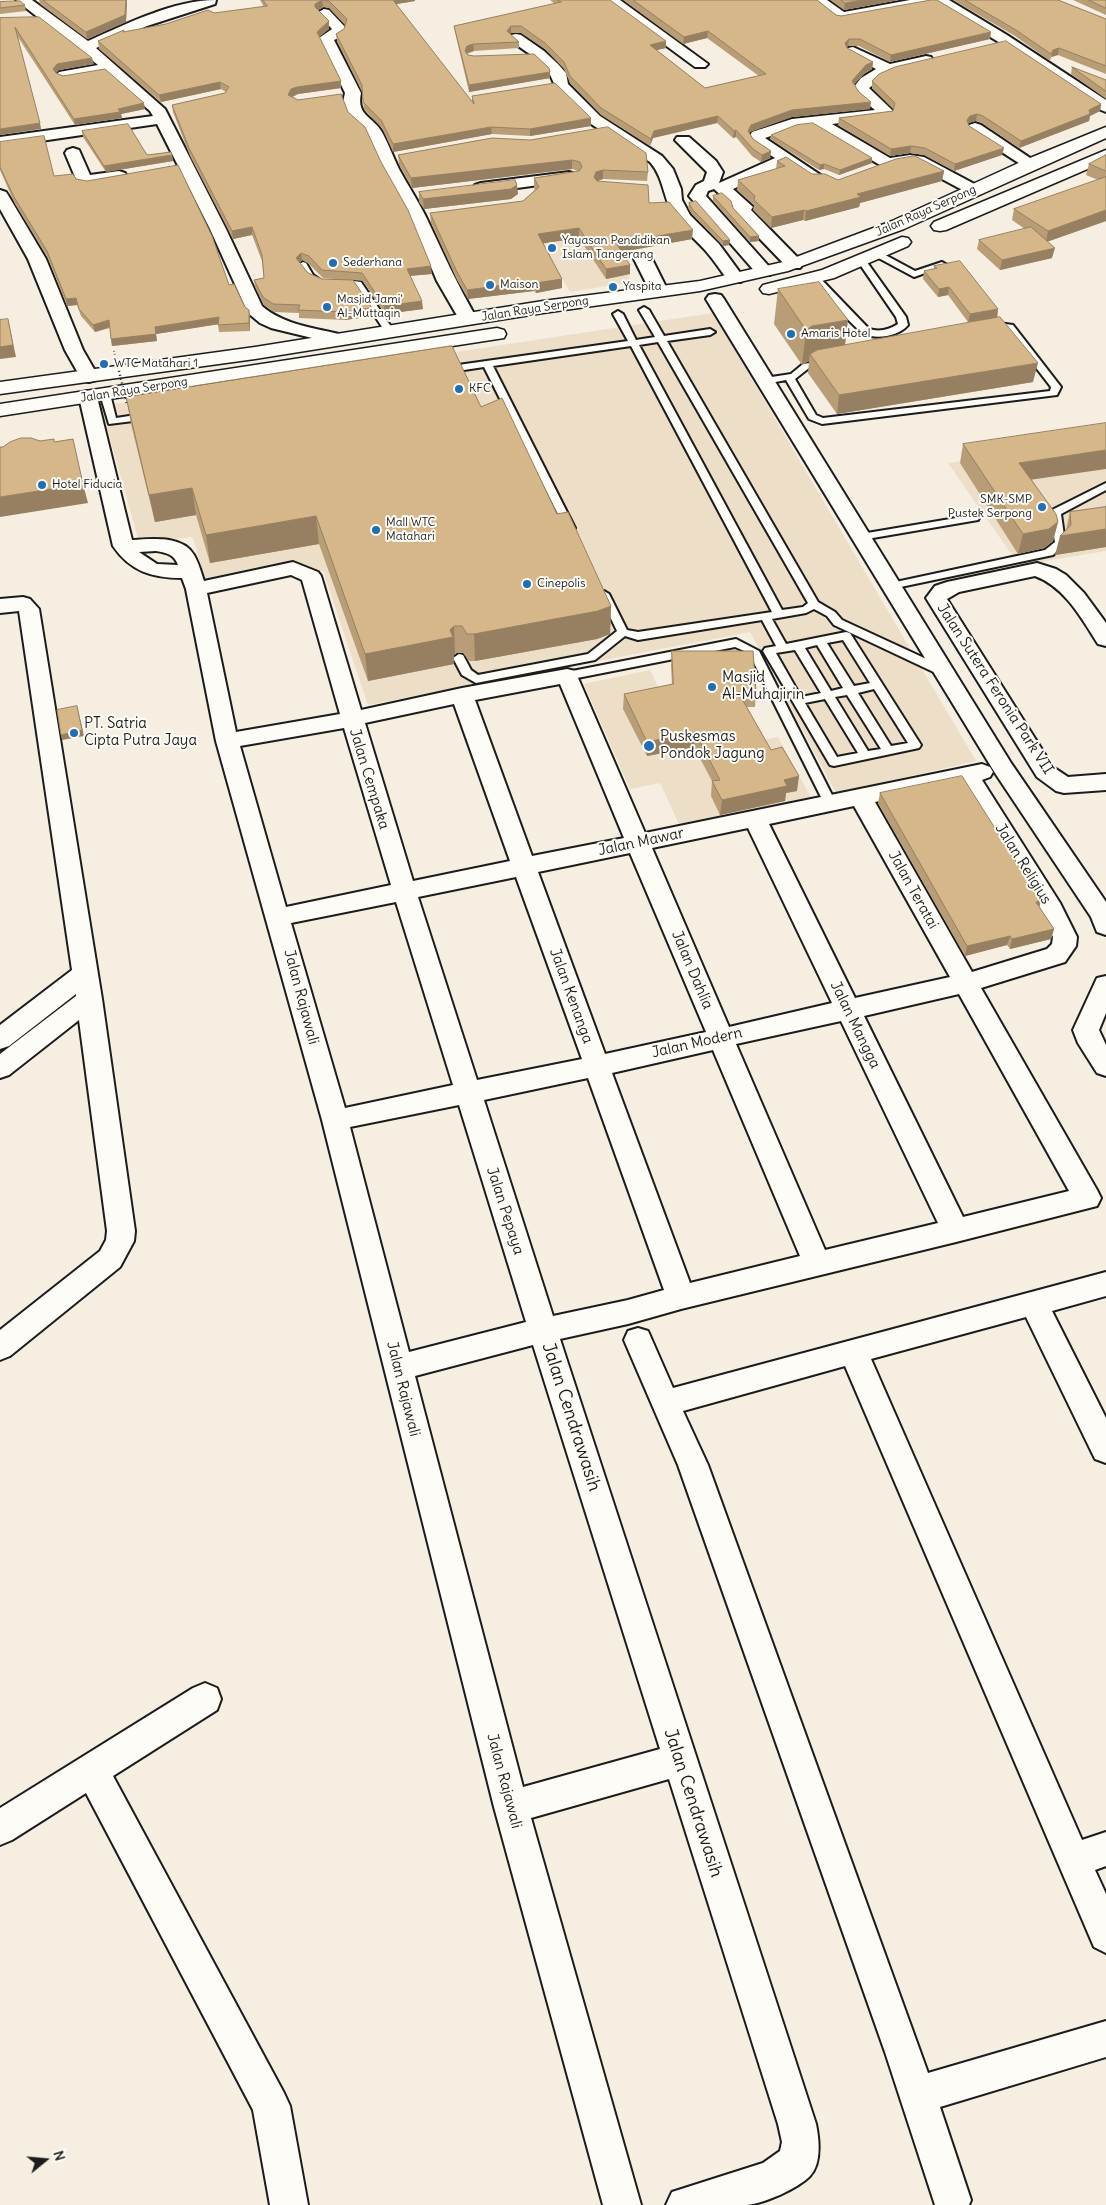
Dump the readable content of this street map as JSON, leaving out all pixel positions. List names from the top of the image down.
{
  "streets": {
    "main road": ["Jalan Raya Serpong"],
    "street": [
      "Jalan Sutera Feronia Park VII",
      "Jalan Cempaka",
      "Jalan Mawar",
      "Jalan Religius",
      "Jalan Teratai",
      "Jalan Dahlia",
      "Jalan Kenanga",
      "Jalan Rajawali",
      "Jalan Mangga",
      "Jalan Modern",
      "Jalan Pepaya",
      "Jalan Cendrawasih"
    ]
  },
  "crossings": [
    ["Jalan Cempaka", "Jalan Mawar"],
    ["Jalan Cempaka", "Jalan Rajawali"],
    ["Jalan Cempaka", "Jalan Modern"],
    ["Jalan Cempaka", "Jalan Pepaya"],
    ["Jalan Mawar", "Jalan Religius"],
    ["Jalan Mawar", "Jalan Teratai"],
    ["Jalan Mawar", "Jalan Dahlia"],
    ["Jalan Mawar", "Jalan Kenanga"],
    ["Jalan Mawar", "Jalan Rajawali"],
    ["Jalan Mawar", "Jalan Mangga"],
    ["Jalan Religius", "Jalan Modern"],
    ["Jalan Teratai", "Jalan Mangga"],
    ["Jalan Teratai", "Jalan Modern"],
    ["Jalan Dahlia", "Jalan Modern"],
    ["Jalan Kenanga", "Jalan Modern"],
    ["Jalan Rajawali", "Jalan Modern"],
    ["Jalan Mangga", "Jalan Modern"],
    ["Jalan Modern", "Jalan Pepaya"],
    ["Jalan Pepaya", "Jalan Cendrawasih"]
  ],
  "places": [
    "Yayasan Pendidikan Islam Tangerang",
    "Sederhana",
    "Maison",
    "Yaspita",
    "Masjid Jami' Al-Muttaqin",
    "Amaris Hotel",
    "WTC Matahari 1",
    "KFC",
    "Hotel Fiducia",
    "SMK-SMP Pustek Serpong",
    "Mall WTC Matahari",
    "Cinepolis",
    "Masjid Al-Muhajirin",
    "PT. Satria Cipta Putra Jaya",
    "Puskesmas Pondok Jagung"
  ],
  "north": "right"
}
